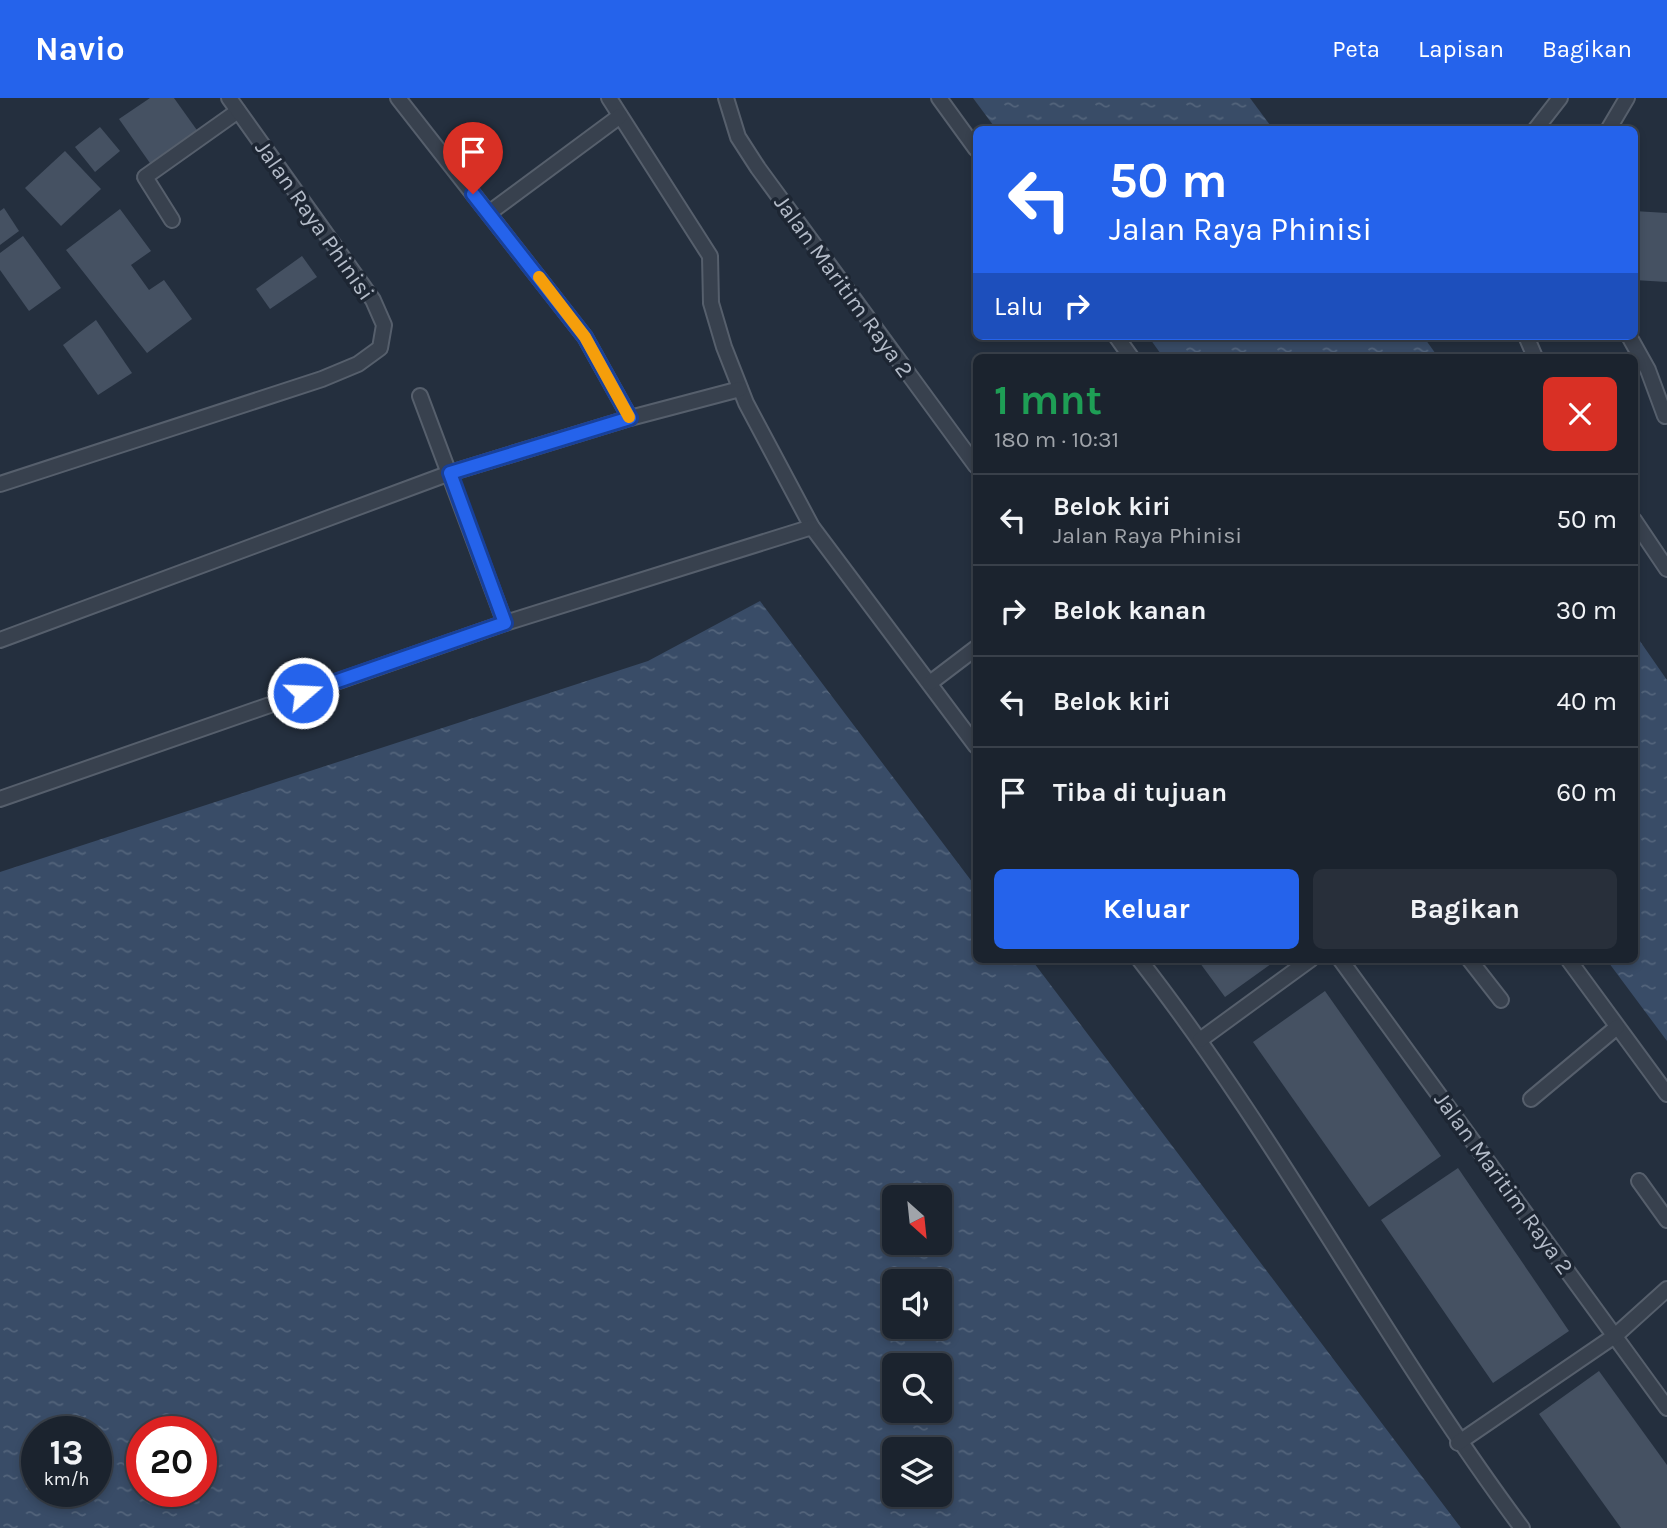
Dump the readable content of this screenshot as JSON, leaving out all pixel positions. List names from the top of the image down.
{
  "streets": {
    "lane": ["Jalan Raya Phinisi", "Jalan Maritim Raya 2"]
  },
  "north": "bottom right",
  "page": {
    "header": "Navio",
    "nav": ["Peta", "Lapisan", "Bagikan"],
    "turn": ["50 m", "Jalan Raya Phinisi"],
    "then": "Lalu",
    "heading": ["1 mnt", "180 m · 10:31"],
    "list": [
      {
        "name": "Belok kiri",
        "note": "Jalan Raya Phinisi",
        "value": "50 m"
      },
      {
        "name": "Belok kanan",
        "value": "30 m"
      },
      {
        "name": "Belok kiri",
        "value": "40 m"
      },
      {
        "name": "Tiba di tujuan",
        "value": "60 m"
      }
    ],
    "buttons": ["Keluar", "Bagikan"],
    "speed": "13 km/h",
    "limit": "20"
  }
}
